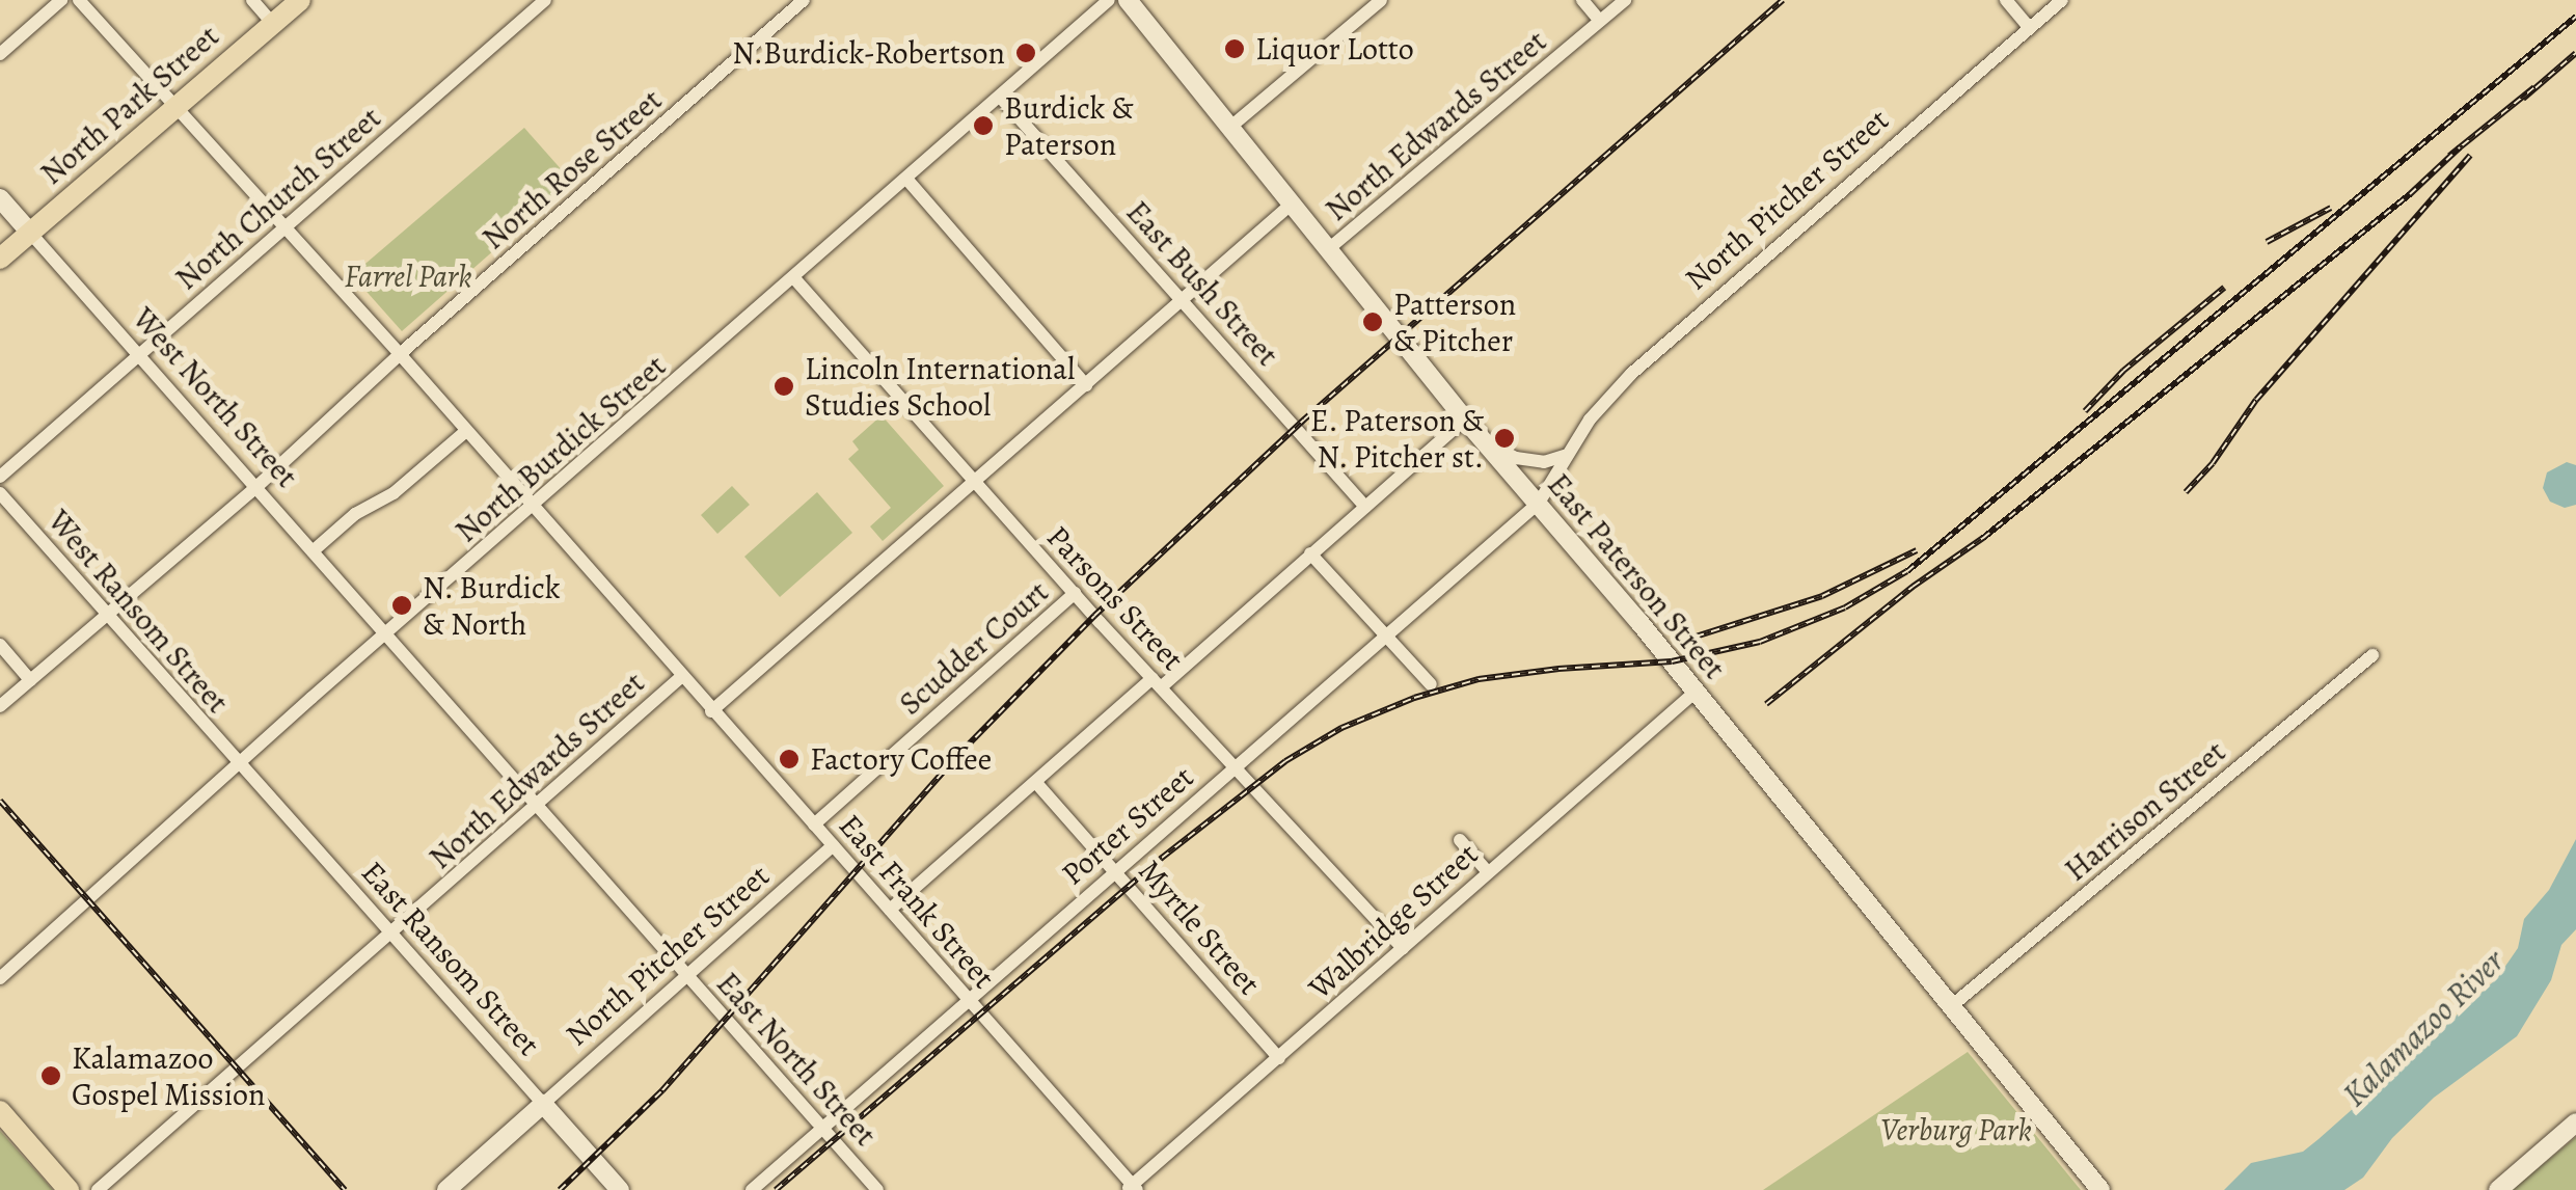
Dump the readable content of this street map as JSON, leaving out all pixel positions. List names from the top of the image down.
{
  "streets": {
    "main road": ["North Park Street"],
    "street": [
      "North Edwards Street",
      "North Rose Street",
      "North Church Street",
      "North Pitcher Street",
      "East Bush Street",
      "West North Street",
      "North Burdick Street",
      "East Paterson Street",
      "Parsons Street",
      "West Ransom Street",
      "Scudder Court",
      "Harrison Street",
      "Porter Street",
      "East Frank Street",
      "Walbridge Street",
      "Myrtle Street",
      "East Ransom Street",
      "East North Street"
    ]
  },
  "crossings": [
    ["North Park Street", "West North Street"],
    ["North Park Street", "East Frank Street"],
    ["North Edwards Street", "East Bush Street"],
    ["North Edwards Street", "East Paterson Street"],
    ["North Edwards Street", "Parsons Street"],
    ["North Edwards Street", "East Frank Street"],
    ["North Edwards Street", "East Ransom Street"],
    ["North Edwards Street", "East North Street"],
    ["North Rose Street", "West North Street"],
    ["North Rose Street", "West Ransom Street"],
    ["North Rose Street", "East Frank Street"],
    ["North Church Street", "West North Street"],
    ["North Church Street", "East Frank Street"],
    ["North Pitcher Street", "East Paterson Street"],
    ["North Pitcher Street", "Porter Street"],
    ["North Pitcher Street", "East Frank Street"],
    ["North Pitcher Street", "East Ransom Street"],
    ["North Pitcher Street", "East North Street"],
    ["East Bush Street", "North Burdick Street"],
    ["West North Street", "North Burdick Street"],
    ["West North Street", "East North Street"],
    ["North Burdick Street", "Parsons Street"],
    ["North Burdick Street", "West Ransom Street"],
    ["North Burdick Street", "East Frank Street"],
    ["North Burdick Street", "East Ransom Street"],
    ["North Burdick Street", "East North Street"],
    ["East Paterson Street", "Harrison Street"],
    ["East Paterson Street", "Porter Street"],
    ["East Paterson Street", "Walbridge Street"],
    ["Parsons Street", "Scudder Court"],
    ["Parsons Street", "Porter Street"],
    ["Parsons Street", "Walbridge Street"],
    ["West Ransom Street", "East Ransom Street"],
    ["Scudder Court", "East Frank Street"],
    ["Porter Street", "East Frank Street"],
    ["Porter Street", "Myrtle Street"],
    ["Porter Street", "East North Street"],
    ["East Frank Street", "Walbridge Street"],
    ["Walbridge Street", "Myrtle Street"]
  ],
  "water": ["Kalamazoo River"],
  "parks": ["Farrel Park", "Verburg Park"],
  "places": [
    "Liquor Lotto",
    "N.Burdick-Robertson",
    "Burdick & Paterson",
    "Patterson & Pitcher",
    "Lincoln International Studies School",
    "E. Paterson & N. Pitcher st.",
    "N. Burdick & North",
    "Factory Coffee",
    "Kalamazoo Gospel Mission"
  ]
}
